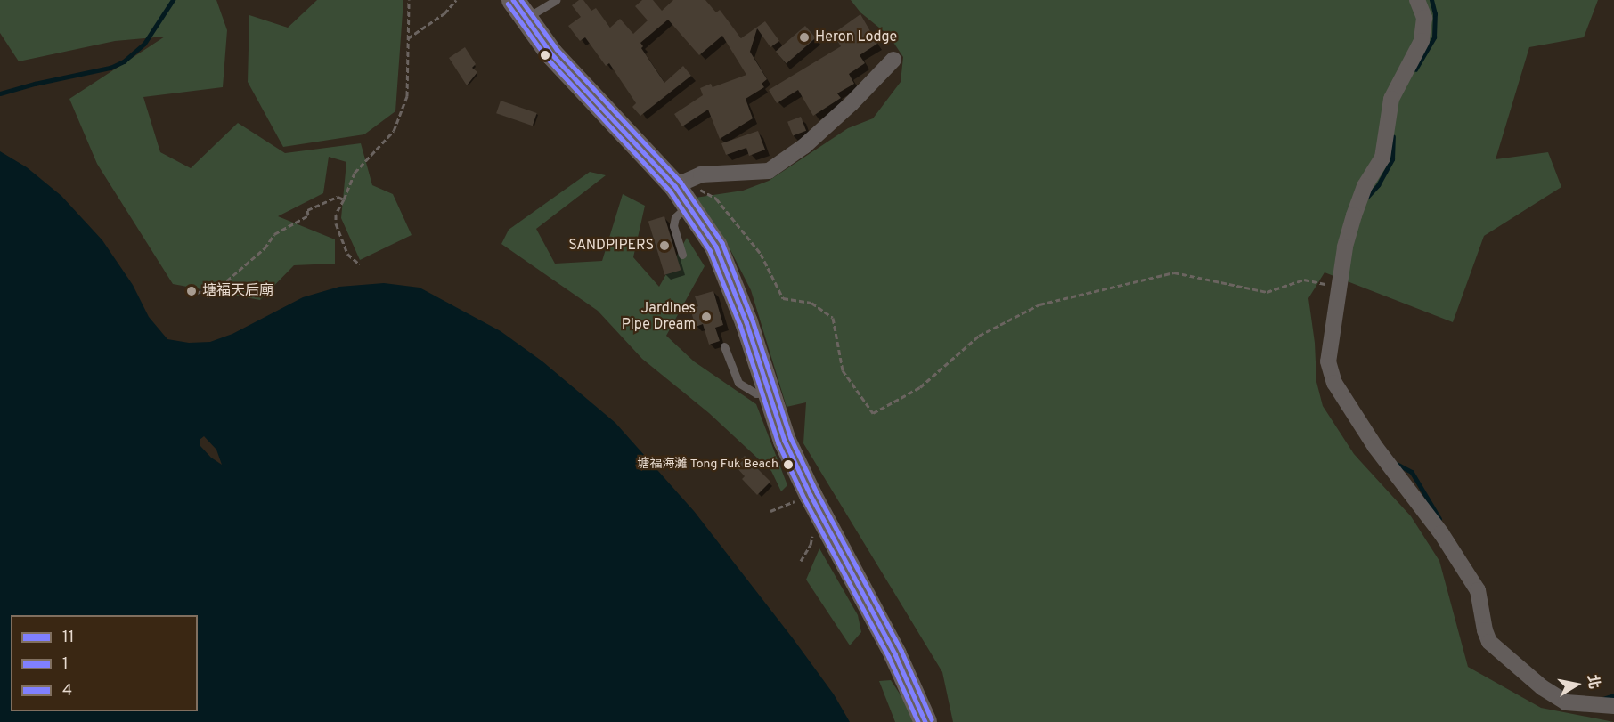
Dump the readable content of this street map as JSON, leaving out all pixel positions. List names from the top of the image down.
{
  "places": [
    "Heron Lodge",
    "SANDPIPERS",
    "塘福天后廟",
    "Jardines Pipe Dream",
    "塘福海灘 Tong Fuk Beach"
  ],
  "lines": ["transit line 11", "transit line 4", "transit line 1"],
  "legend": ["11", "1", "4"],
  "north": "right"
}
